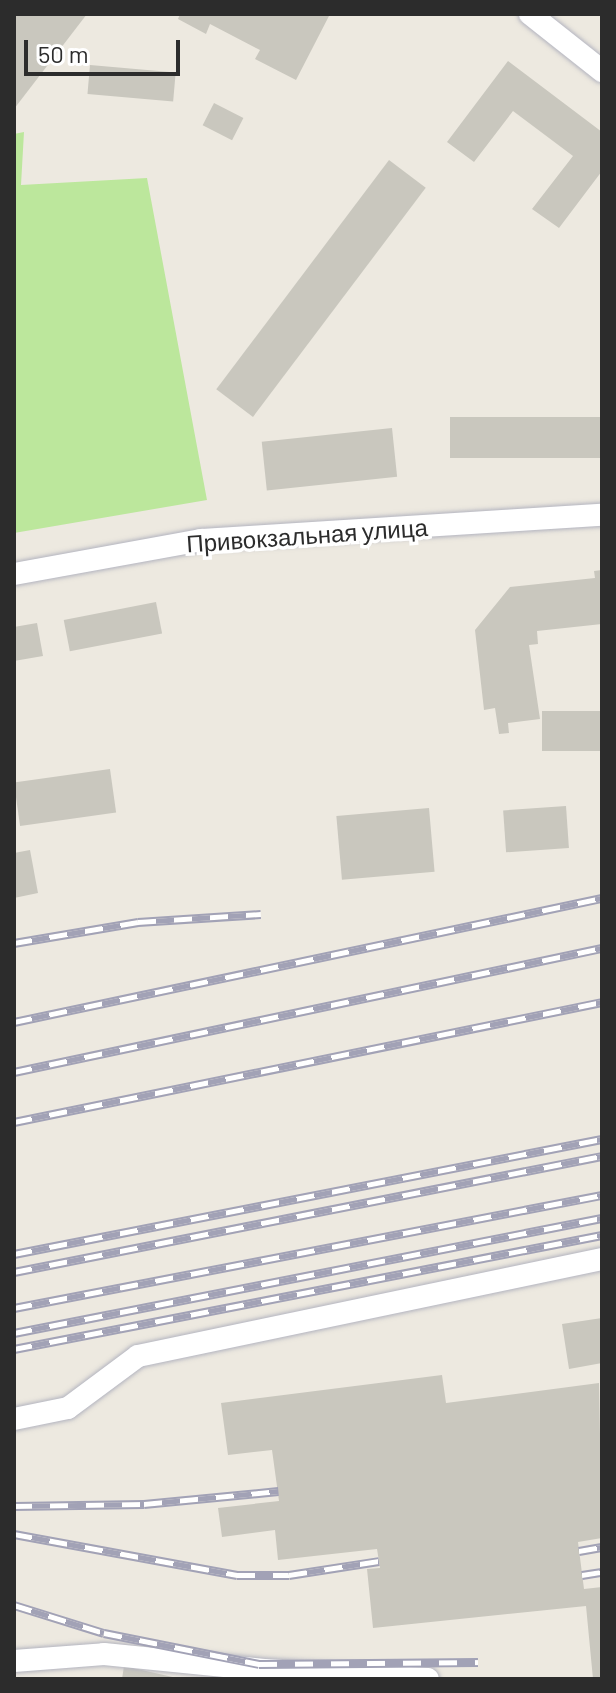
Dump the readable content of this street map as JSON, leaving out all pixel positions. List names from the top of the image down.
{
  "streets": {
    "street": ["Привокзальная улица"]
  },
  "scale_bar": "50 m"
}
